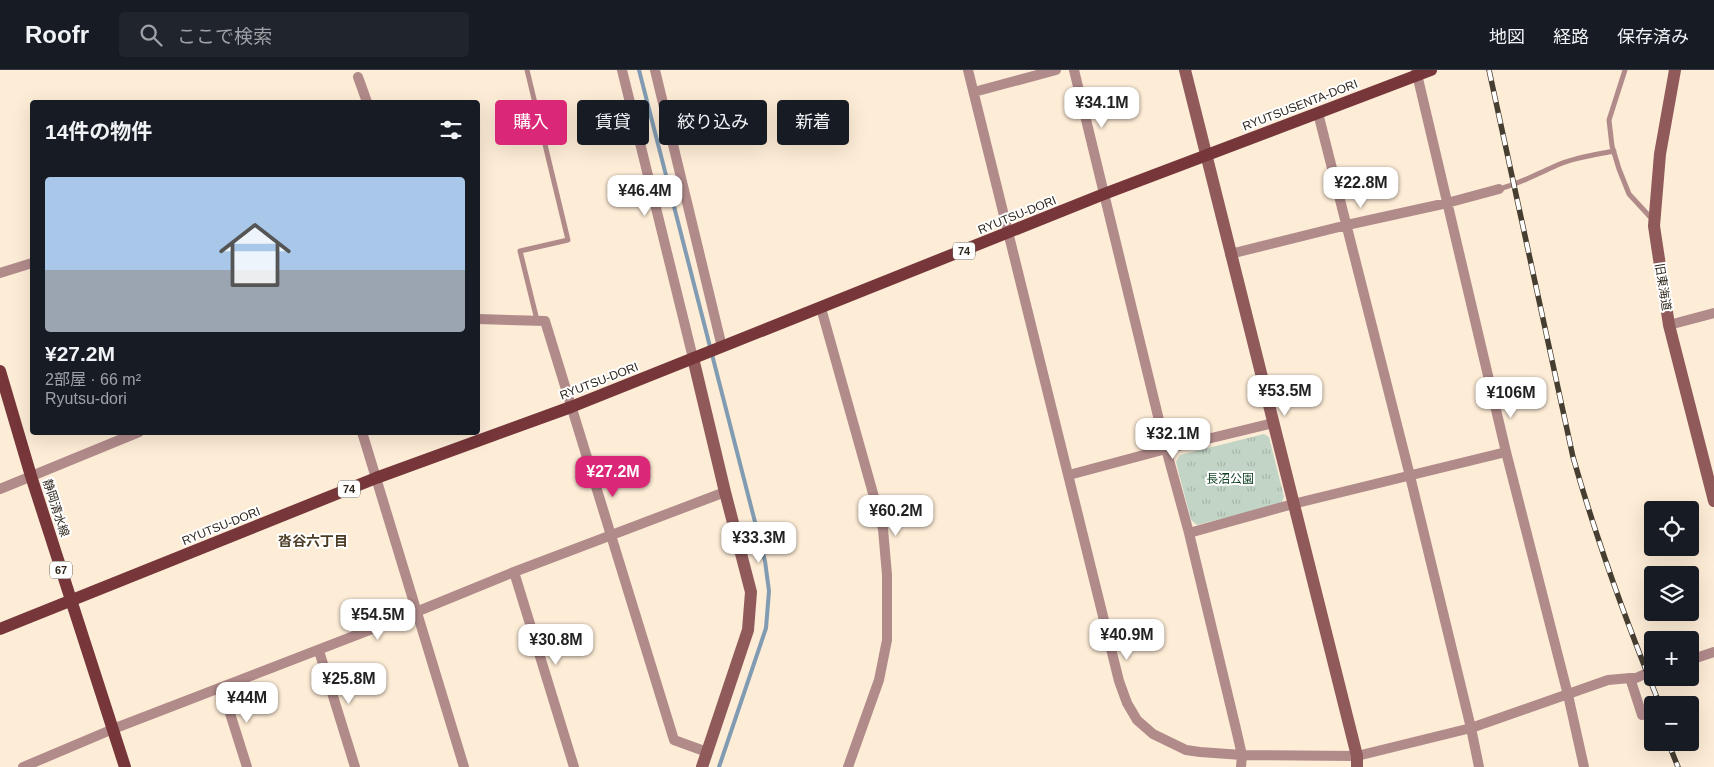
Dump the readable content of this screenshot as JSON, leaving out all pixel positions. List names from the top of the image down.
{
  "streets": {
    "main road": [
      "RYUTSUSENTA-DORI",
      "RYUTSU-DORI",
      "74",
      "静岡清水線",
      "67"
    ],
    "street": ["旧東海道"]
  },
  "crossings": [
    ["RYUTSUSENTA-DORI", "RYUTSU-DORI"],
    ["RYUTSU-DORI", "静岡清水線"]
  ],
  "districts": ["沓谷六丁目"],
  "parks": ["長沼公園"],
  "page": {
    "header": "Roofr",
    "search": "ここで検索",
    "nav": ["地図", "経路", "保存済み"],
    "price": [
      "¥34.1M",
      "¥22.8M",
      "¥46.4M",
      "¥53.5M",
      "¥106M",
      "¥32.1M",
      "¥27.2M",
      "¥60.2M",
      "¥33.3M",
      "¥54.5M",
      "¥40.9M",
      "¥30.8M",
      "¥25.8M",
      "¥44M"
    ],
    "chip": [
      "購入",
      "賃貸",
      "絞り込み",
      "新着"
    ],
    "heading": "14件の物件",
    "list": [
      {
        "name": "¥27.2M",
        "note": "2部屋 · 66 m² · Ryutsu-dori"
      }
    ],
    "map_buttons": ["+", "−"]
  }
}
